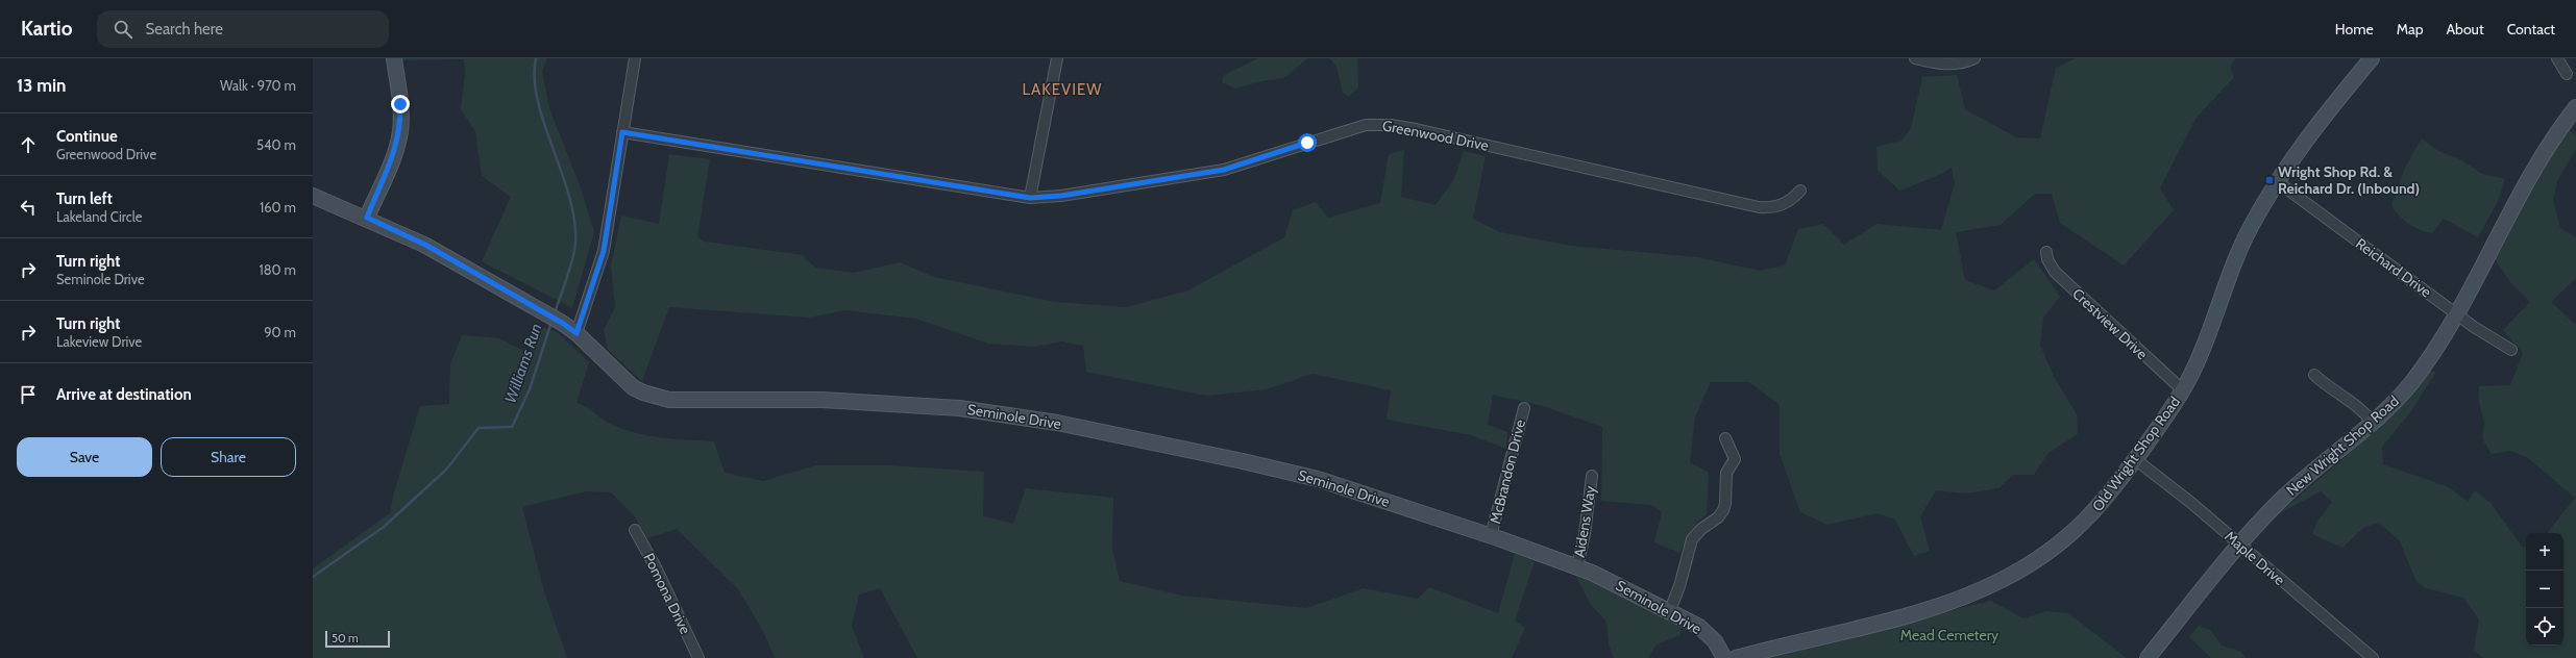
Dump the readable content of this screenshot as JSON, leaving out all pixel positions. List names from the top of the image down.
{
  "streets": {
    "street": [
      "Greenwood Drive",
      "Reichard Drive",
      "Crestview Drive",
      "Seminole Drive",
      "New Wright Shop Road",
      "Old Wright Shop Road",
      "McBrandon Drive",
      "Aidens Way",
      "Maple Drive",
      "Pomona Drive"
    ]
  },
  "crossings": [
    ["Reichard Drive", "New Wright Shop Road"],
    ["Reichard Drive", "Old Wright Shop Road"],
    ["Crestview Drive", "Old Wright Shop Road"],
    ["Seminole Drive", "McBrandon Drive"],
    ["Seminole Drive", "Aidens Way"],
    ["New Wright Shop Road", "Maple Drive"],
    ["Old Wright Shop Road", "Maple Drive"]
  ],
  "districts": ["LAKEVIEW"],
  "water": ["Williams Run"],
  "parks": ["Mead Cemetery"],
  "places": {
    "transit": ["Wright Shop Rd. & Reichard Dr. (Inbound)"]
  },
  "scale_bar": "50 m",
  "page": {
    "header": "Kartio",
    "search": "Search here",
    "nav": [
      "Home",
      "Map",
      "About",
      "Contact"
    ],
    "heading": ["13 min", "Walk · 970 m"],
    "list": [
      ["Continue", "Greenwood Drive", "540 m"],
      ["Turn left", "Lakeland Circle", "160 m"],
      ["Turn right", "Seminole Drive", "180 m"],
      ["Turn right", "Lakeview Drive", "90 m"],
      "Arrive at destination"
    ],
    "buttons": ["Save", "Share"],
    "map_buttons": ["+", "−"],
    "scale": "50 m"
  }
}
